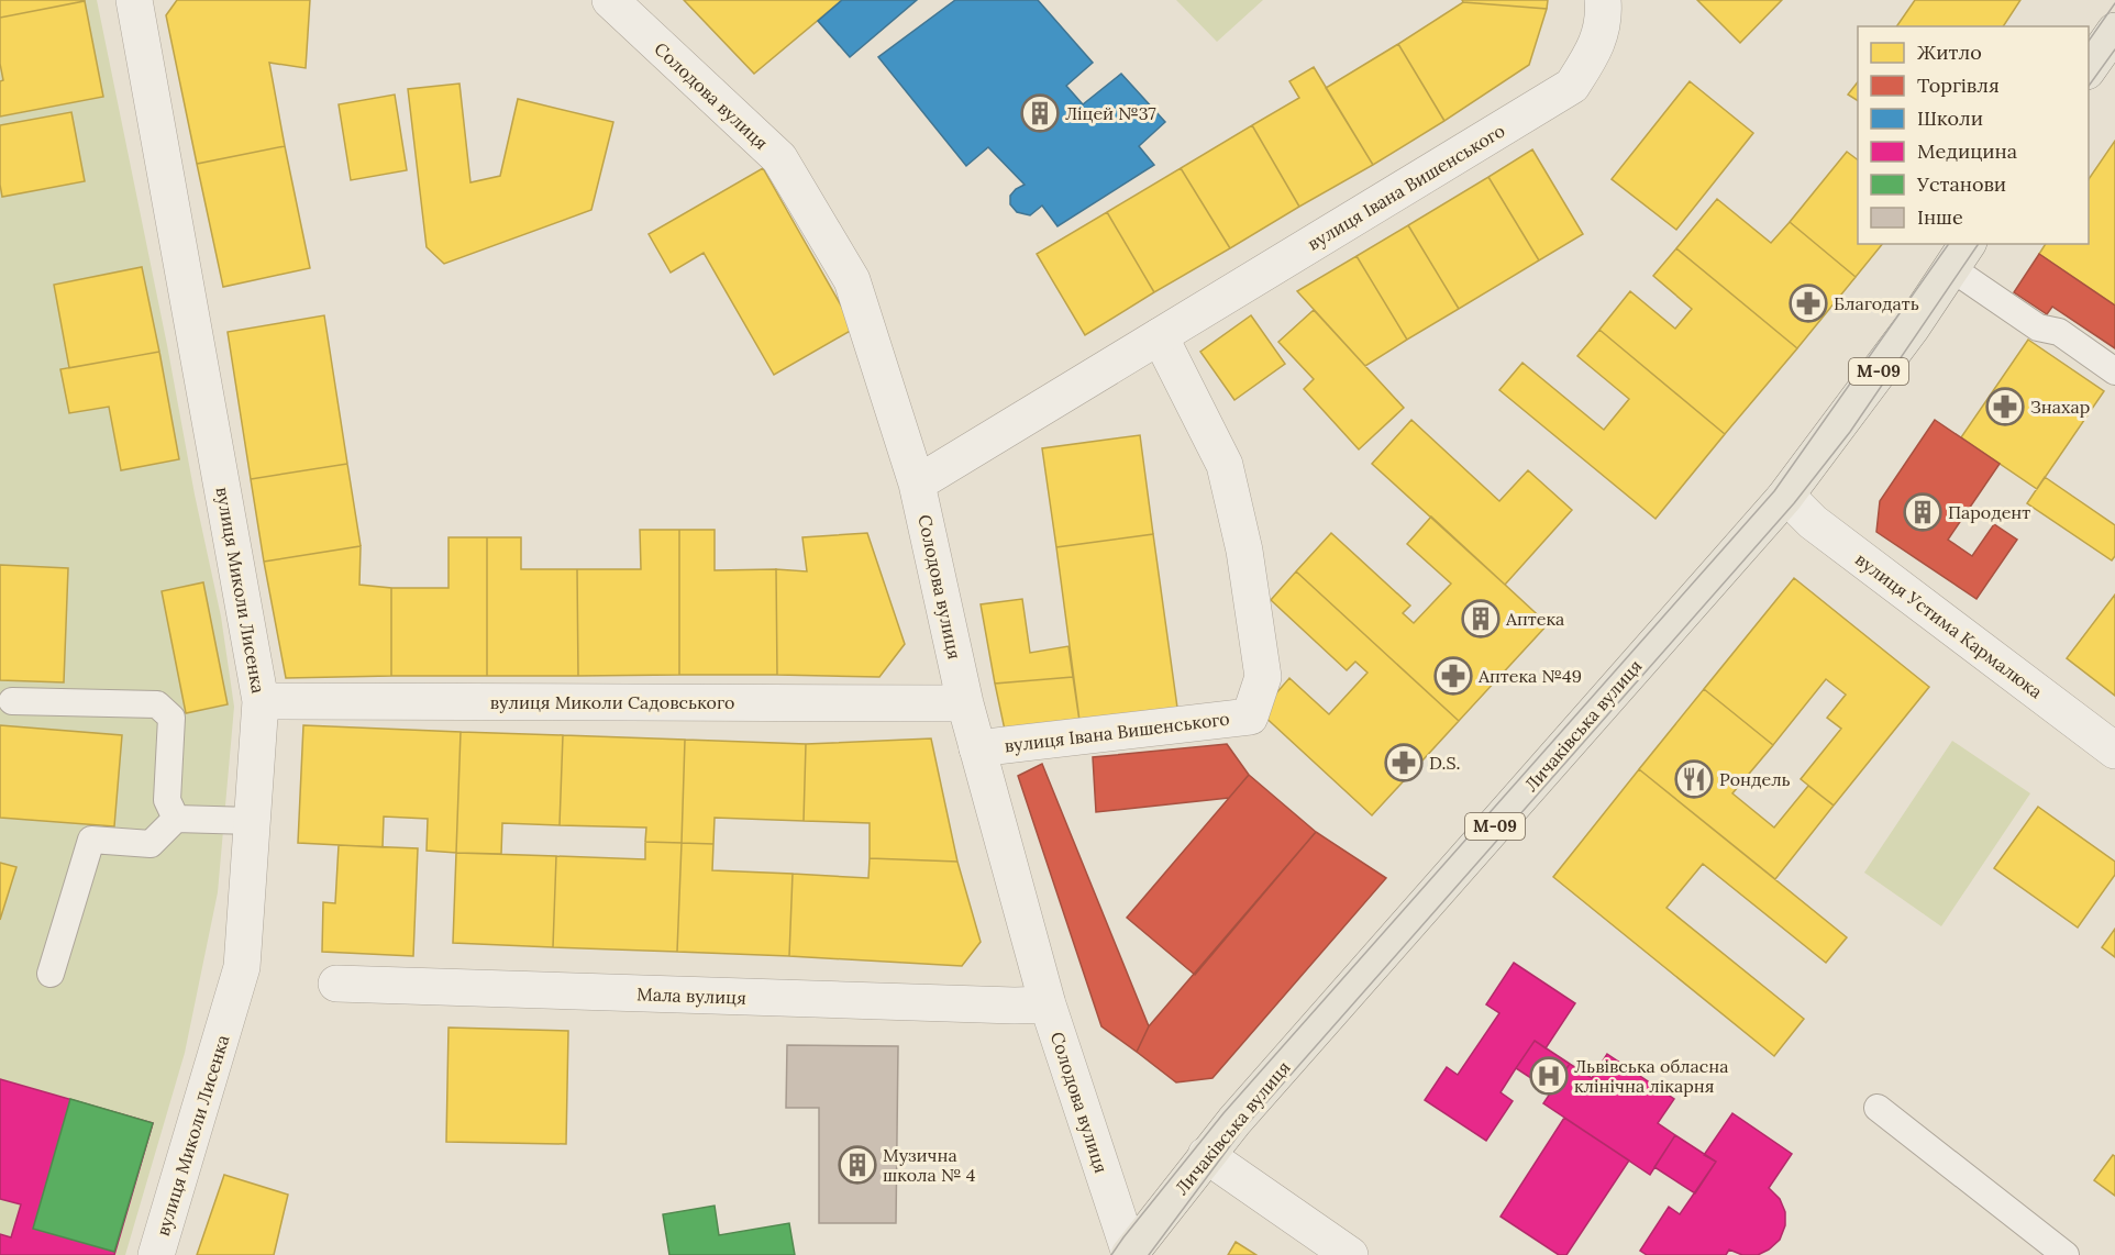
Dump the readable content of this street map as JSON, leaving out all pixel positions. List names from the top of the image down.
{
  "streets": {
    "main road": ["М-09", "Личаківська вулиця"],
    "street": [
      "Солодова вулиця",
      "вулиця Івана Вишенського",
      "вулиця Миколи Лисенка",
      "вулиця Устима Кармалюка",
      "вулиця Миколи Садовського",
      "Мала вулиця"
    ]
  },
  "crossings": [
    ["Солодова вулиця", "вулиця Івана Вишенського"],
    ["Солодова вулиця", "вулиця Миколи Садовського"],
    ["Солодова вулиця", "Личаківська вулиця"],
    ["Солодова вулиця", "Мала вулиця"],
    ["вулиця Миколи Лисенка", "вулиця Миколи Садовського"],
    ["вулиця Устима Кармалюка", "Личаківська вулиця"]
  ],
  "places": {
    "building": [
      "Ліцей №37",
      "Пародент",
      "Аптека",
      "Музична школа № 4"
    ],
    "pharmacy": [
      "Благодать",
      "Знахар",
      "Аптека №49",
      "D.S."
    ],
    "restaurant": ["Рондель"],
    "hospital": ["Львівська обласна клінічна лікарня"]
  },
  "legend": [
    "Житло",
    "Торгівля",
    "Школи",
    "Медицина",
    "Установи",
    "Інше"
  ]
}
